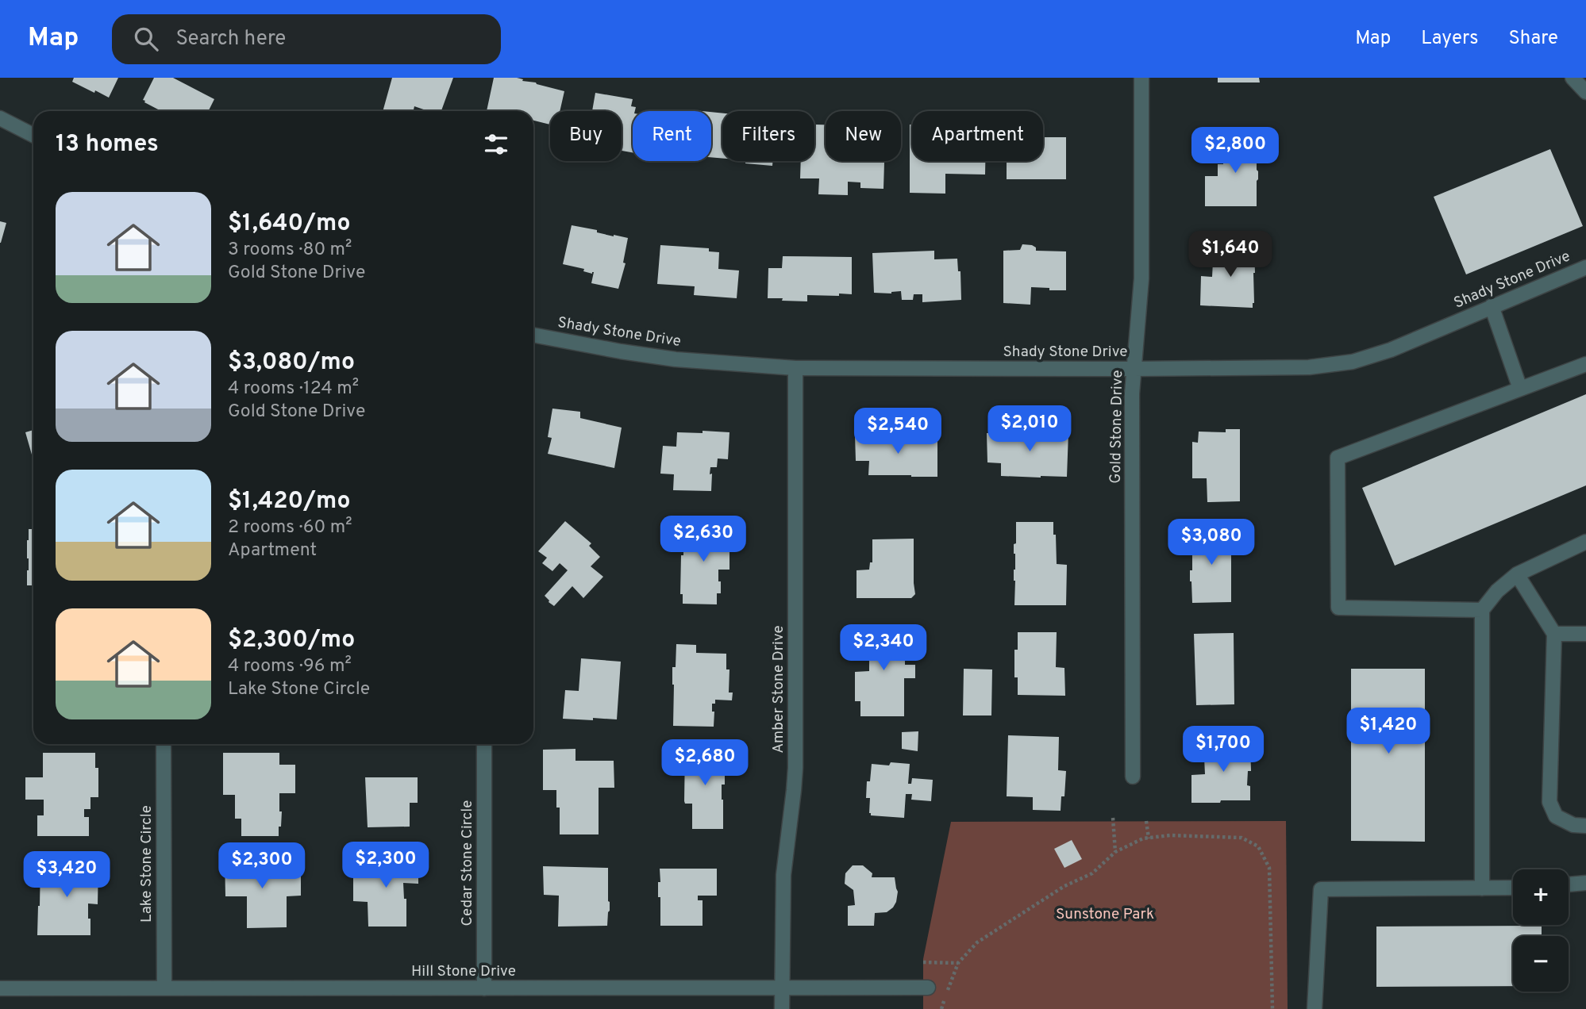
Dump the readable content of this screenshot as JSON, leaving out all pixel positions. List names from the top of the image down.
{
  "streets": {
    "street": [
      "Shady Stone Drive",
      "Gold Stone Drive",
      "Amber Stone Drive",
      "Cedar Stone Circle",
      "Lake Stone Circle",
      "Hill Stone Drive"
    ]
  },
  "crossings": [
    ["Shady Stone Drive", "Gold Stone Drive"],
    ["Shady Stone Drive", "Amber Stone Drive"],
    ["Amber Stone Drive", "Hill Stone Drive"],
    ["Cedar Stone Circle", "Hill Stone Drive"],
    ["Lake Stone Circle", "Hill Stone Drive"]
  ],
  "parks": ["Sunstone Park"],
  "page": {
    "header": "Map",
    "search": "Search here",
    "nav": ["Map", "Layers", "Share"],
    "chip": [
      "Buy",
      "Rent",
      "Filters",
      "New",
      "Apartment"
    ],
    "heading": "13 homes",
    "price": [
      "$2,800",
      "$1,640",
      "$2,010",
      "$2,540",
      "$2,630",
      "$3,080",
      "$2,340",
      "$1,420",
      "$1,700",
      "$2,680",
      "$2,300",
      "$2,300",
      "$3,420"
    ],
    "list": [
      {
        "name": "$1,640/mo",
        "note": "3 rooms · 80 m² · Gold Stone Drive"
      },
      {
        "name": "$3,080/mo",
        "note": "4 rooms · 124 m² · Gold Stone Drive"
      },
      {
        "name": "$1,420/mo",
        "note": "2 rooms · 60 m² · Apartment"
      },
      {
        "name": "$2,300/mo",
        "note": "4 rooms · 96 m² · Lake Stone Circle"
      }
    ],
    "map_buttons": ["+", "−"]
  }
}
